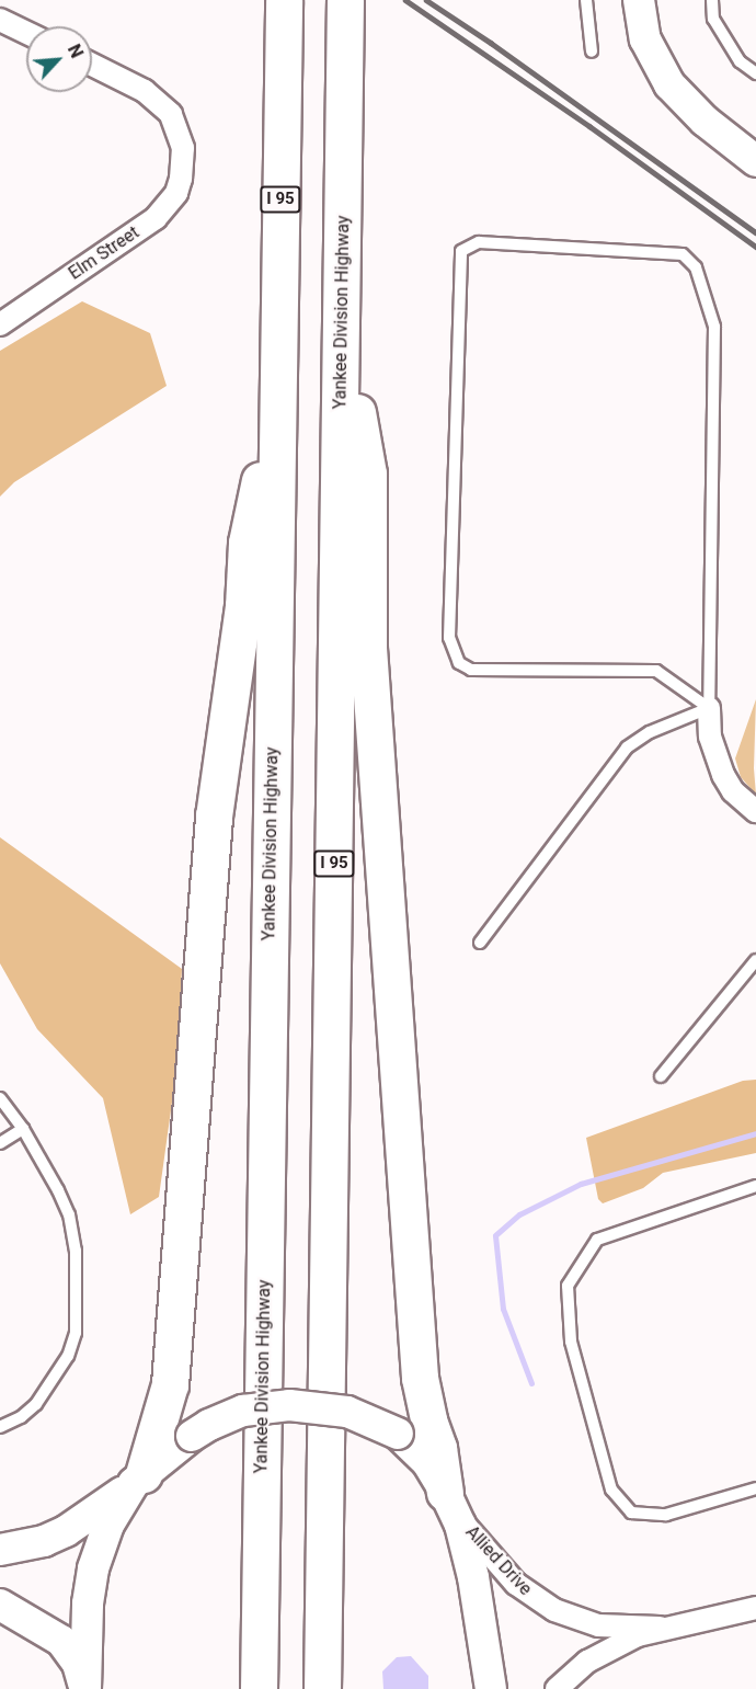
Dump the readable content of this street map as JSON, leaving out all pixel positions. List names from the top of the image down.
{
  "streets": {
    "highway": ["I 95", "Yankee Division Highway"],
    "street": ["Elm Street", "Allied Drive"]
  },
  "north": "top right"
}
